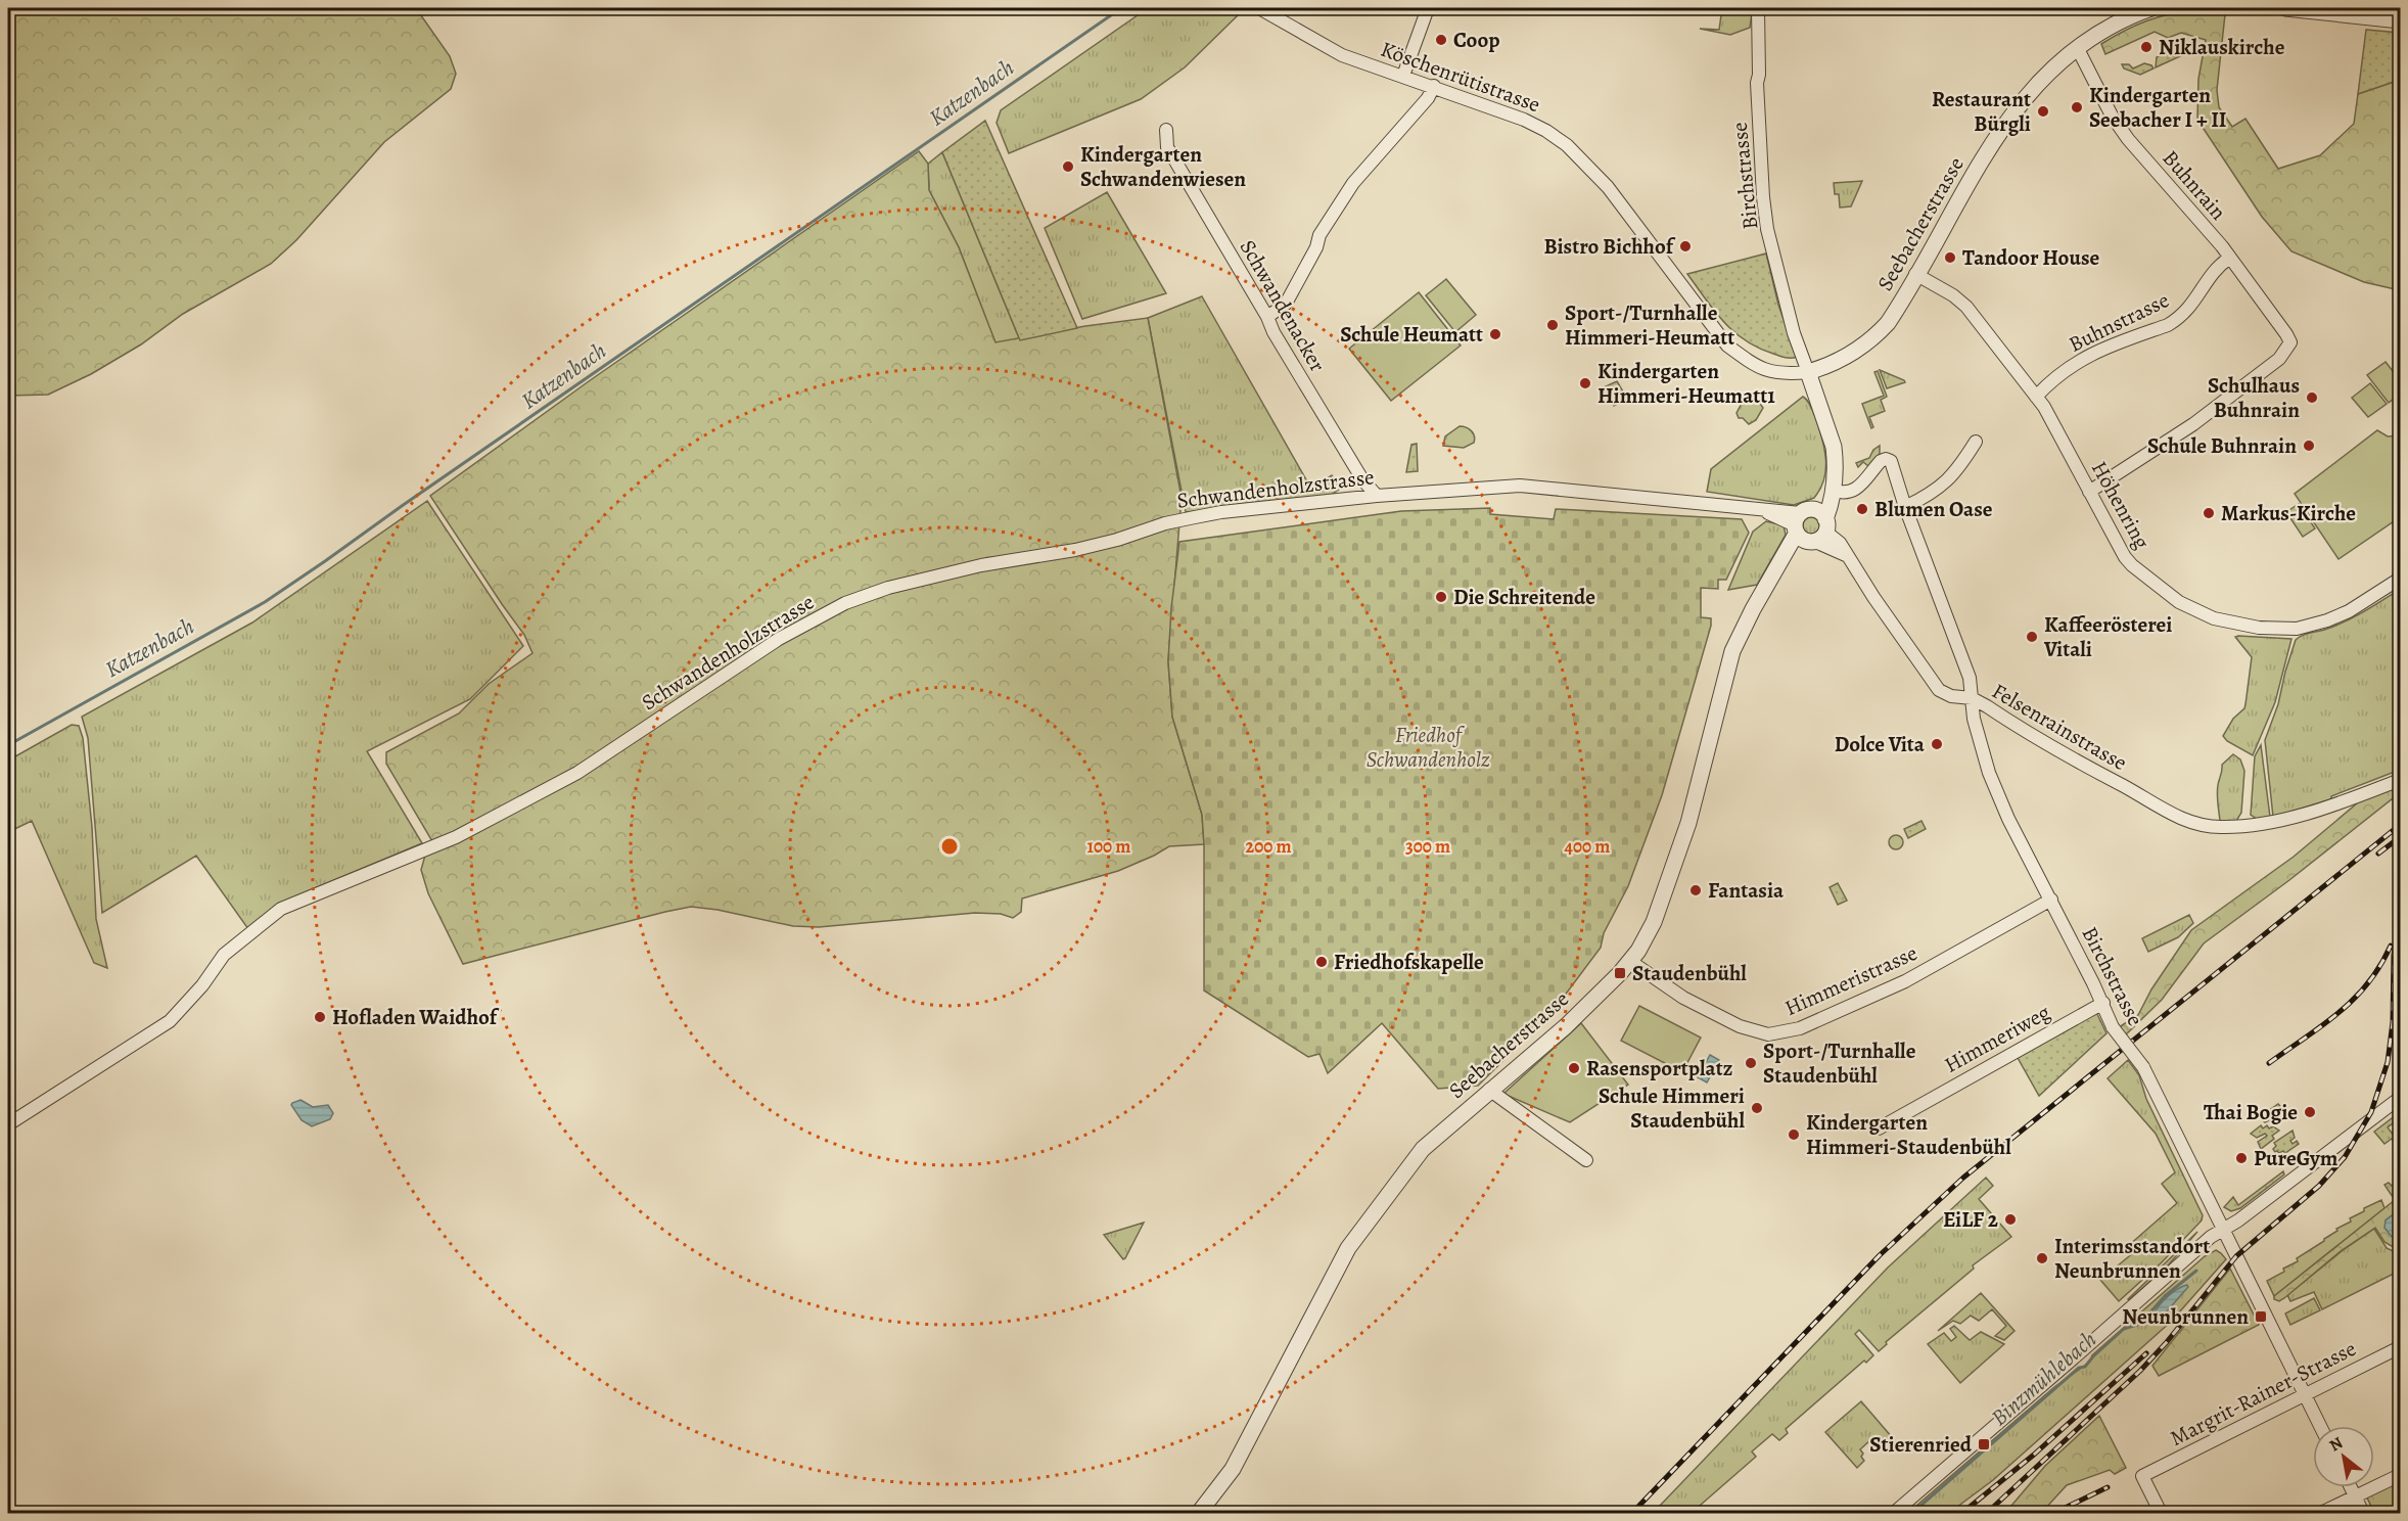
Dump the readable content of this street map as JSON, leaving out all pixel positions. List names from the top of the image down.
{
  "streets": {
    "street": [
      "Köschenrütistrasse",
      "Birchstrasse",
      "Buhnrain",
      "Seebacherstrasse",
      "Schwandenacker",
      "Buhnstrasse",
      "Schwandenholzstrasse",
      "Höhenring",
      "Felsenrainstrasse",
      "Himmeristrasse",
      "Himmeriweg",
      "Margrit-Rainer-Strasse"
    ]
  },
  "crossings": [
    ["Köschenrütistrasse", "Birchstrasse"],
    ["Köschenrütistrasse", "Seebacherstrasse"],
    ["Birchstrasse", "Seebacherstrasse"],
    ["Birchstrasse", "Felsenrainstrasse"],
    ["Birchstrasse", "Himmeristrasse"],
    ["Birchstrasse", "Himmeriweg"],
    ["Birchstrasse", "Margrit-Rainer-Strasse"],
    ["Buhnrain", "Seebacherstrasse"],
    ["Buhnrain", "Buhnstrasse"],
    ["Buhnrain", "Höhenring"],
    ["Seebacherstrasse", "Schwandenholzstrasse"],
    ["Seebacherstrasse", "Felsenrainstrasse"],
    ["Seebacherstrasse", "Himmeristrasse"],
    ["Schwandenacker", "Schwandenholzstrasse"],
    ["Buhnstrasse", "Höhenring"]
  ],
  "water": ["Katzenbach", "Binzmühlebach"],
  "parks": ["Friedhof Schwandenholz"],
  "places": {
    "other": [
      "Coop",
      "Niklauskirche",
      "Kindergarten Seebacher I + II",
      "Restaurant Bürgli",
      "Kindergarten Schwandenwiesen",
      "Bistro Bichhof",
      "Tandoor House",
      "Sport-/Turnhalle Himmeri-Heumatt",
      "Schule Heumatt",
      "Kindergarten Himmeri-Heumatt1",
      "Schulhaus Buhnrain",
      "Schule Buhnrain",
      "Blumen Oase",
      "Markus-Kirche",
      "Die Schreitende",
      "Kaffeerösterei Vitali",
      "Dolce Vita",
      "Fantasia",
      "Friedhofskapelle",
      "Hofladen Waidhof",
      "Sport-/Turnhalle Staudenbühl",
      "Rasensportplatz",
      "Schule Himmeri Staudenbühl",
      "Thai Bogie",
      "Kindergarten Himmeri-Staudenbühl",
      "PureGym",
      "EiLF 2",
      "Interimsstandort Neunbrunnen"
    ],
    "transit": ["Staudenbühl", "Neunbrunnen", "Stierenried"]
  },
  "north": "top left",
  "rings": [
    "100 m",
    "200 m",
    "300 m",
    "400 m"
  ]
}
